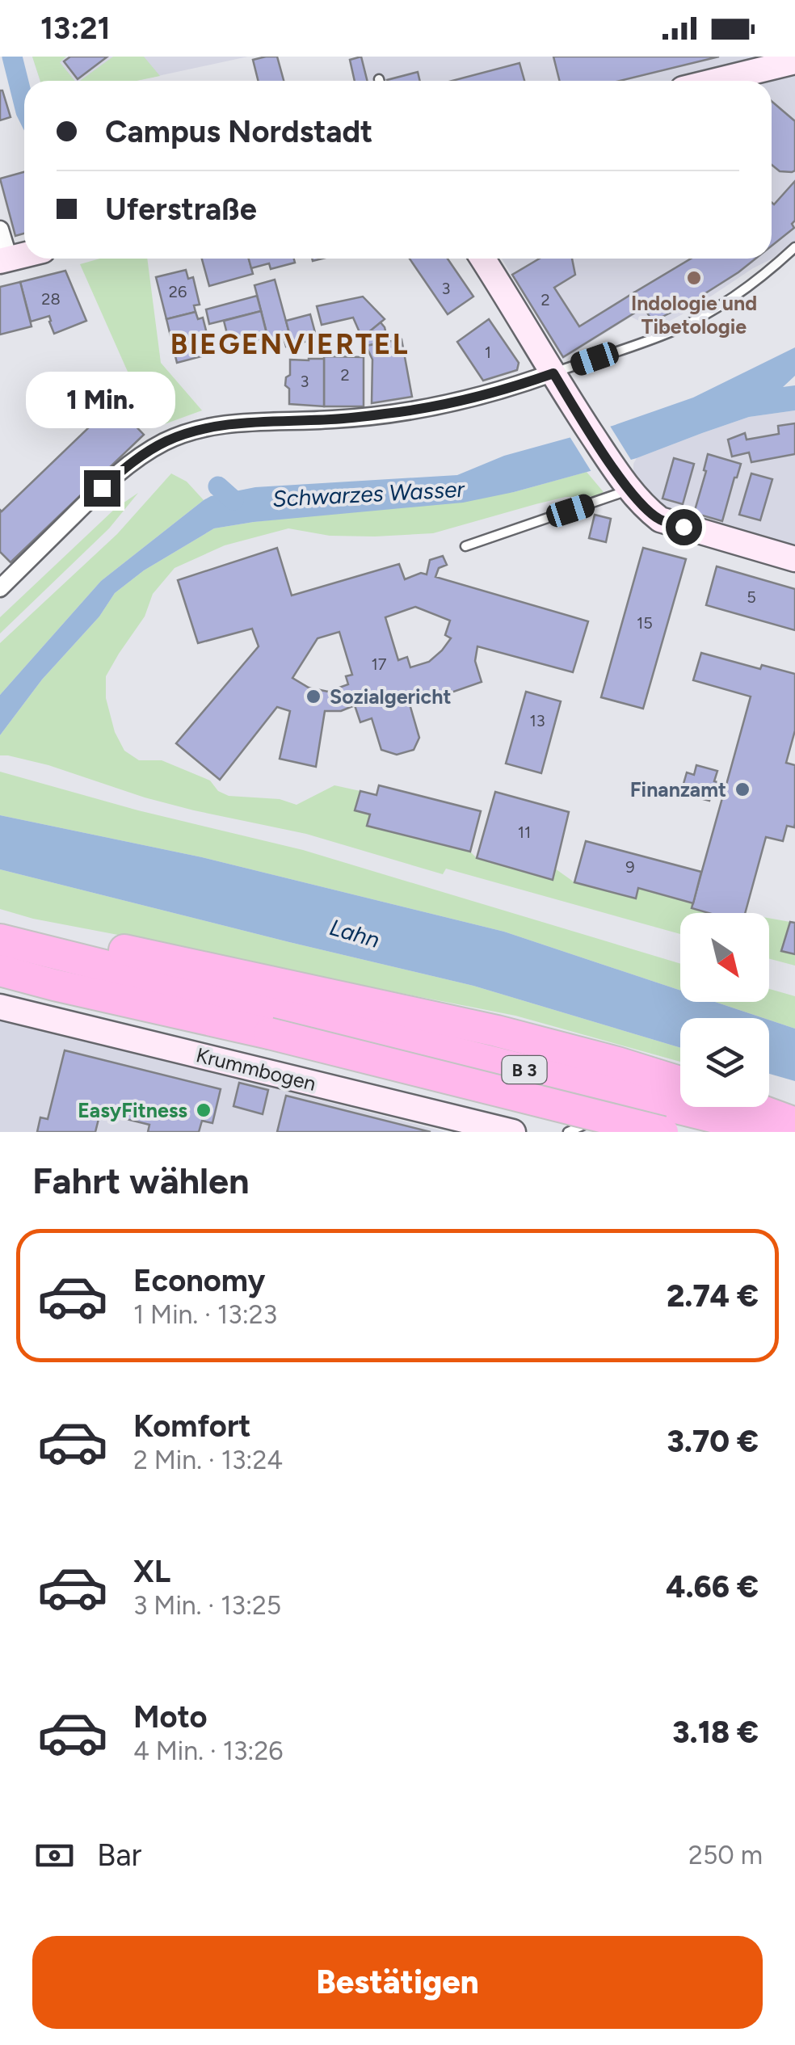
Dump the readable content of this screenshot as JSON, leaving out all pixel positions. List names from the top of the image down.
{
  "streets": {
    "highway": ["B 3"],
    "main road": ["Krummbogen"]
  },
  "districts": ["BIEGENVIERTEL"],
  "water": ["Schwarzes Wasser", "Lahn"],
  "places": [
    "Indologie und Tibetologie",
    "Sozialgericht",
    "Finanzamt",
    "EasyFitness"
  ],
  "house_numbers": [
    "3",
    "26",
    "28",
    "2",
    "1",
    "2",
    "3",
    "5",
    "15",
    "17",
    "13",
    "11",
    "9"
  ],
  "north": "bottom right",
  "page": {
    "status": "13:21",
    "banner": ["Campus Nordstadt", "Uferstraße"],
    "bubble": "1 Min.",
    "heading": "Fahrt wählen",
    "list": [
      {
        "name": "Economy",
        "note": "1 Min. · 13:23",
        "value": "2.74 €"
      },
      {
        "name": "Komfort",
        "note": "2 Min. · 13:24",
        "value": "3.70 €"
      },
      {
        "name": "XL",
        "note": "3 Min. · 13:25",
        "value": "4.66 €"
      },
      {
        "name": "Moto",
        "note": "4 Min. · 13:26",
        "value": "3.18 €"
      }
    ],
    "pay": ["Bar", "250 m"],
    "buttons": "Bestätigen"
  }
}
